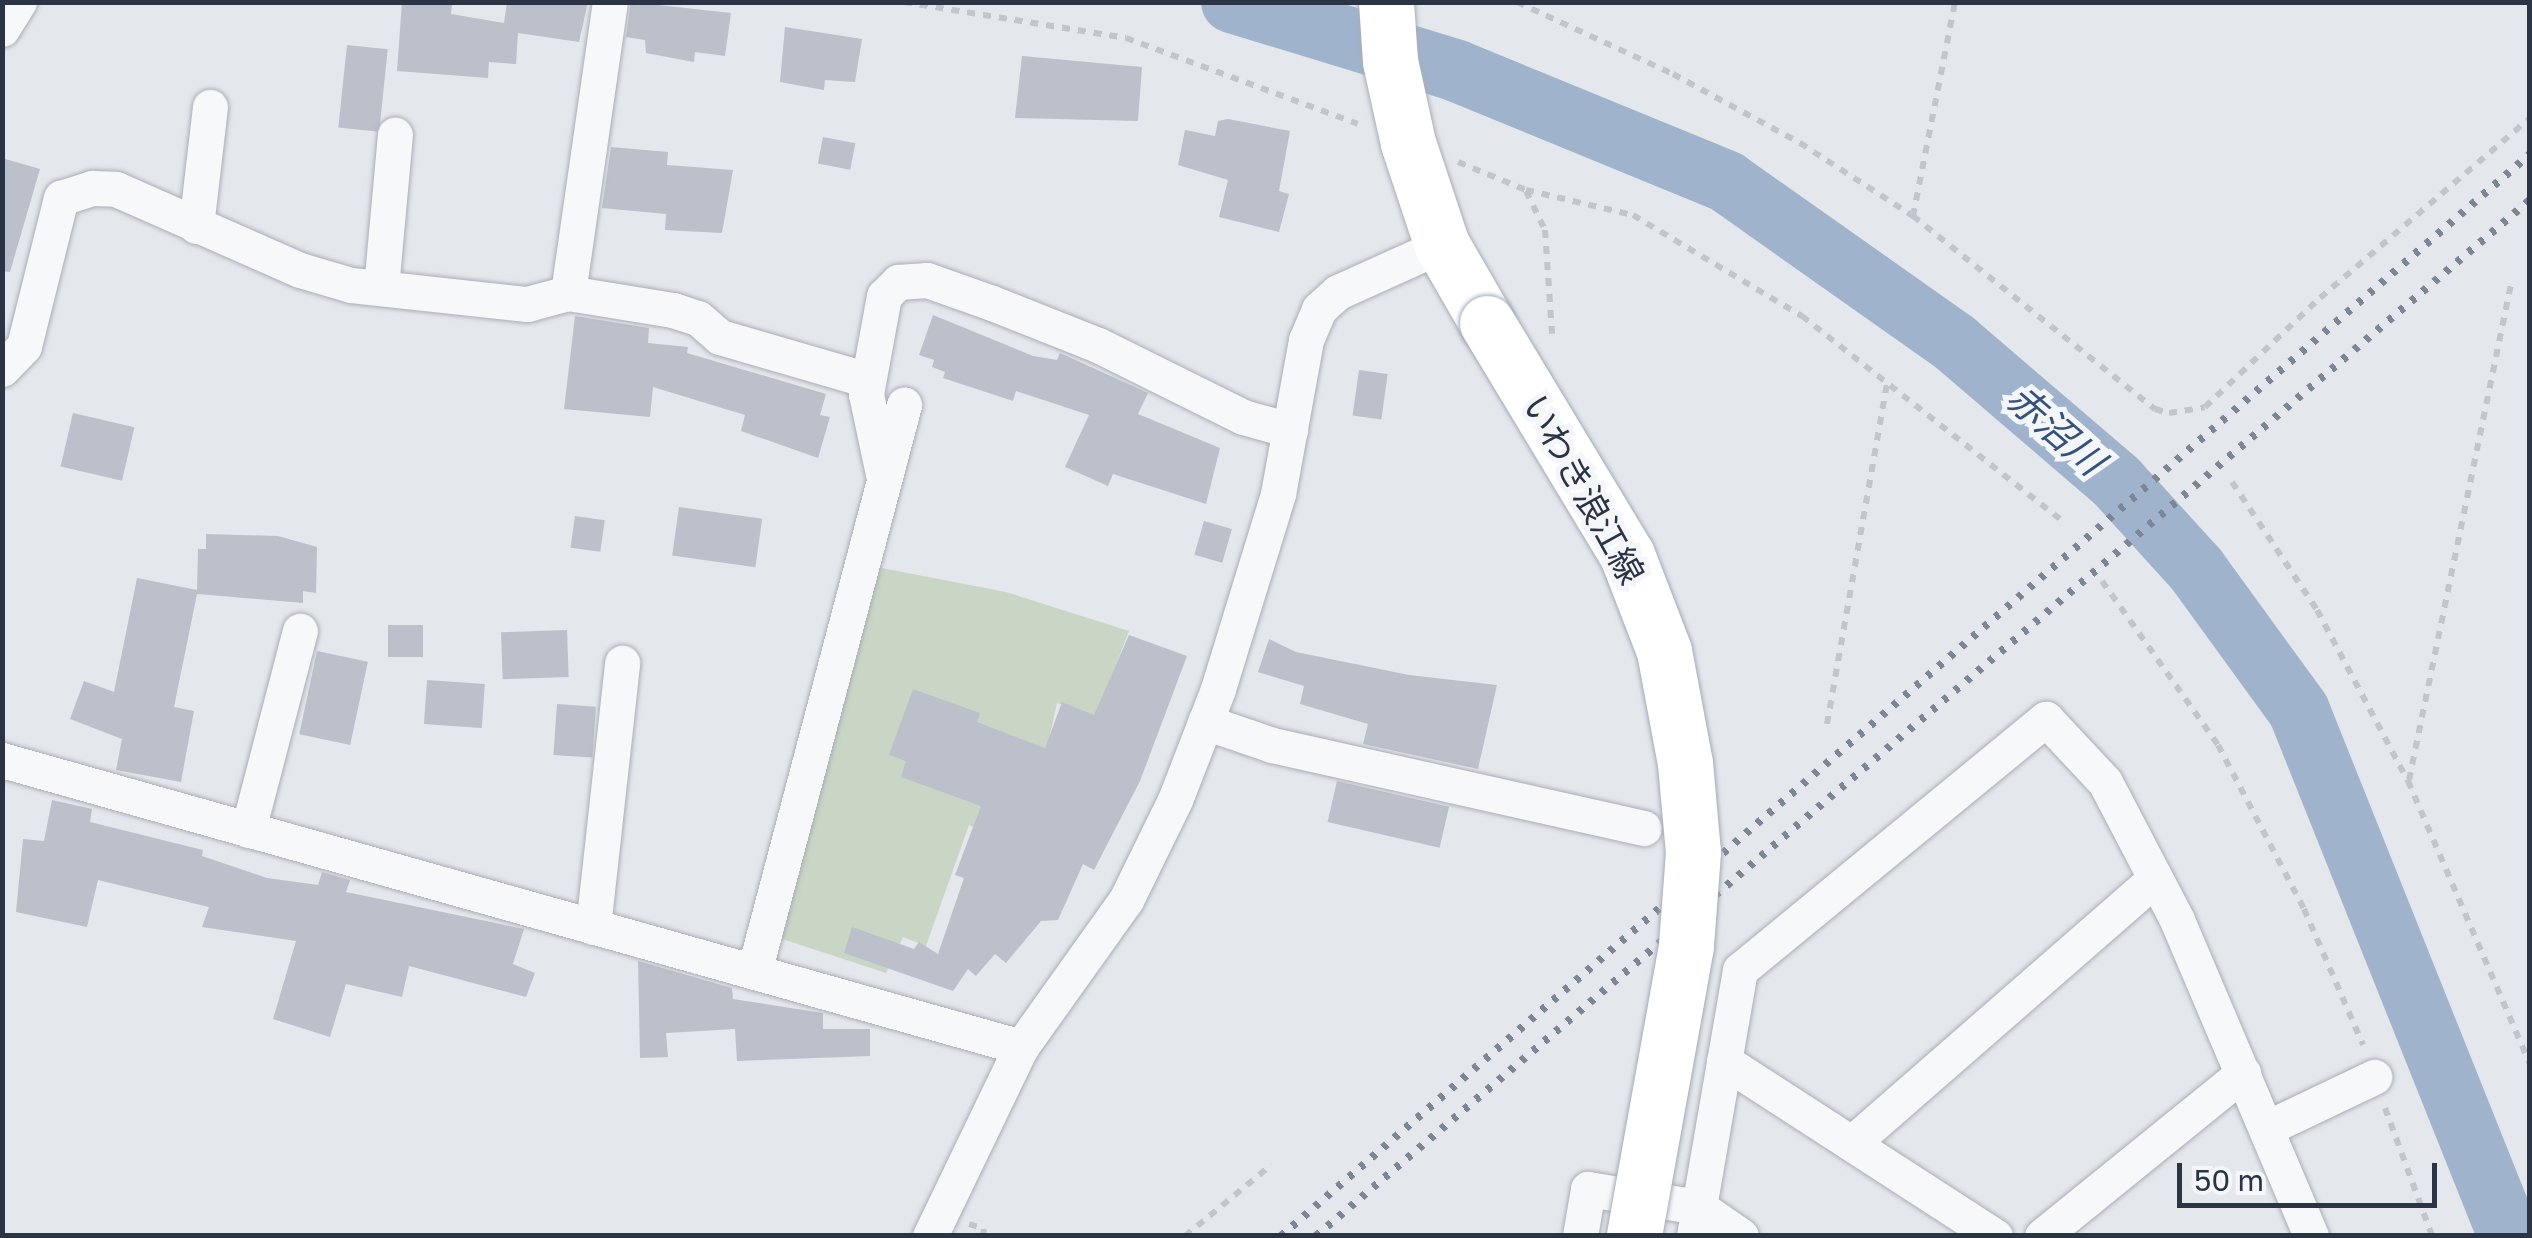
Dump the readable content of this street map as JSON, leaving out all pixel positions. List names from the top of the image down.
{
  "streets": {
    "main road": ["いわき浪江線"]
  },
  "water": ["赤沼川"],
  "scale_bar": "50 m"
}
